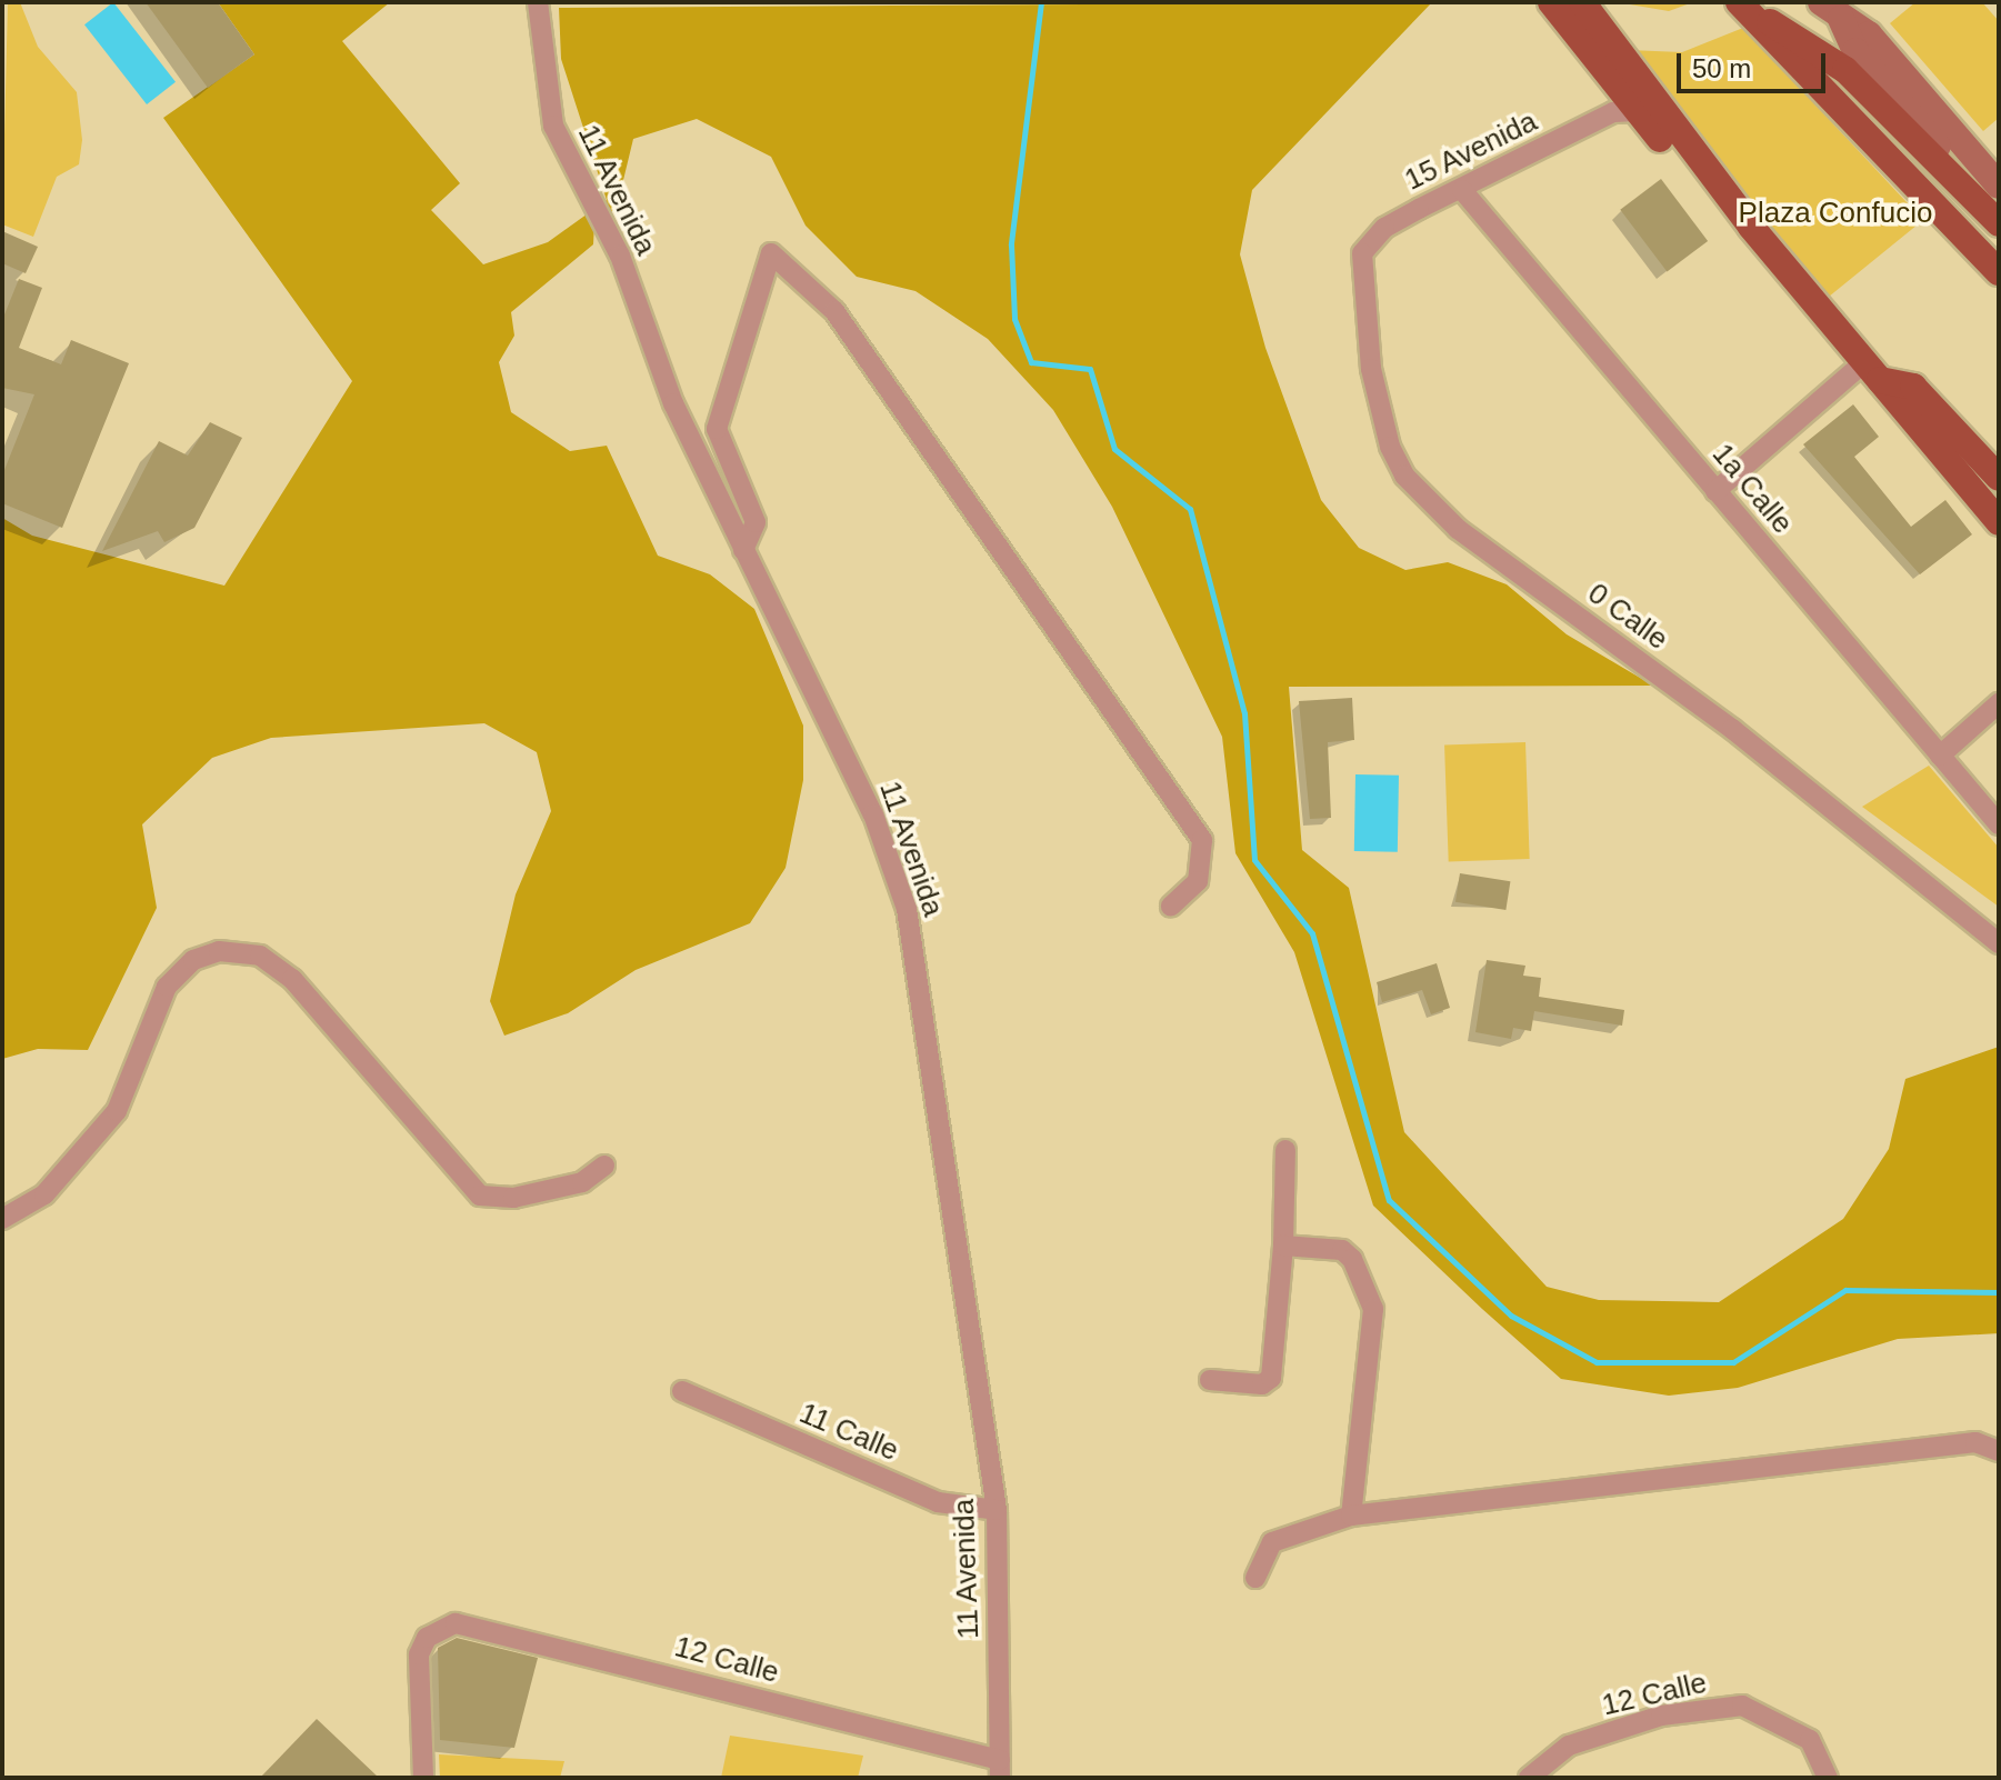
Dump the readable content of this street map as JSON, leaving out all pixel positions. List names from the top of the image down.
{
  "streets": {
    "street": [
      "15 Avenida",
      "11 Avenida",
      "1a Calle",
      "0 Calle",
      "11 Calle",
      "12 Calle"
    ]
  },
  "crossings": [
    ["15 Avenida", "1a Calle"],
    ["15 Avenida", "0 Calle"],
    ["11 Avenida", "11 Calle"],
    ["11 Avenida", "12 Calle"]
  ],
  "parks": ["Plaza Confucio"],
  "scale_bar": "50 m"
}
